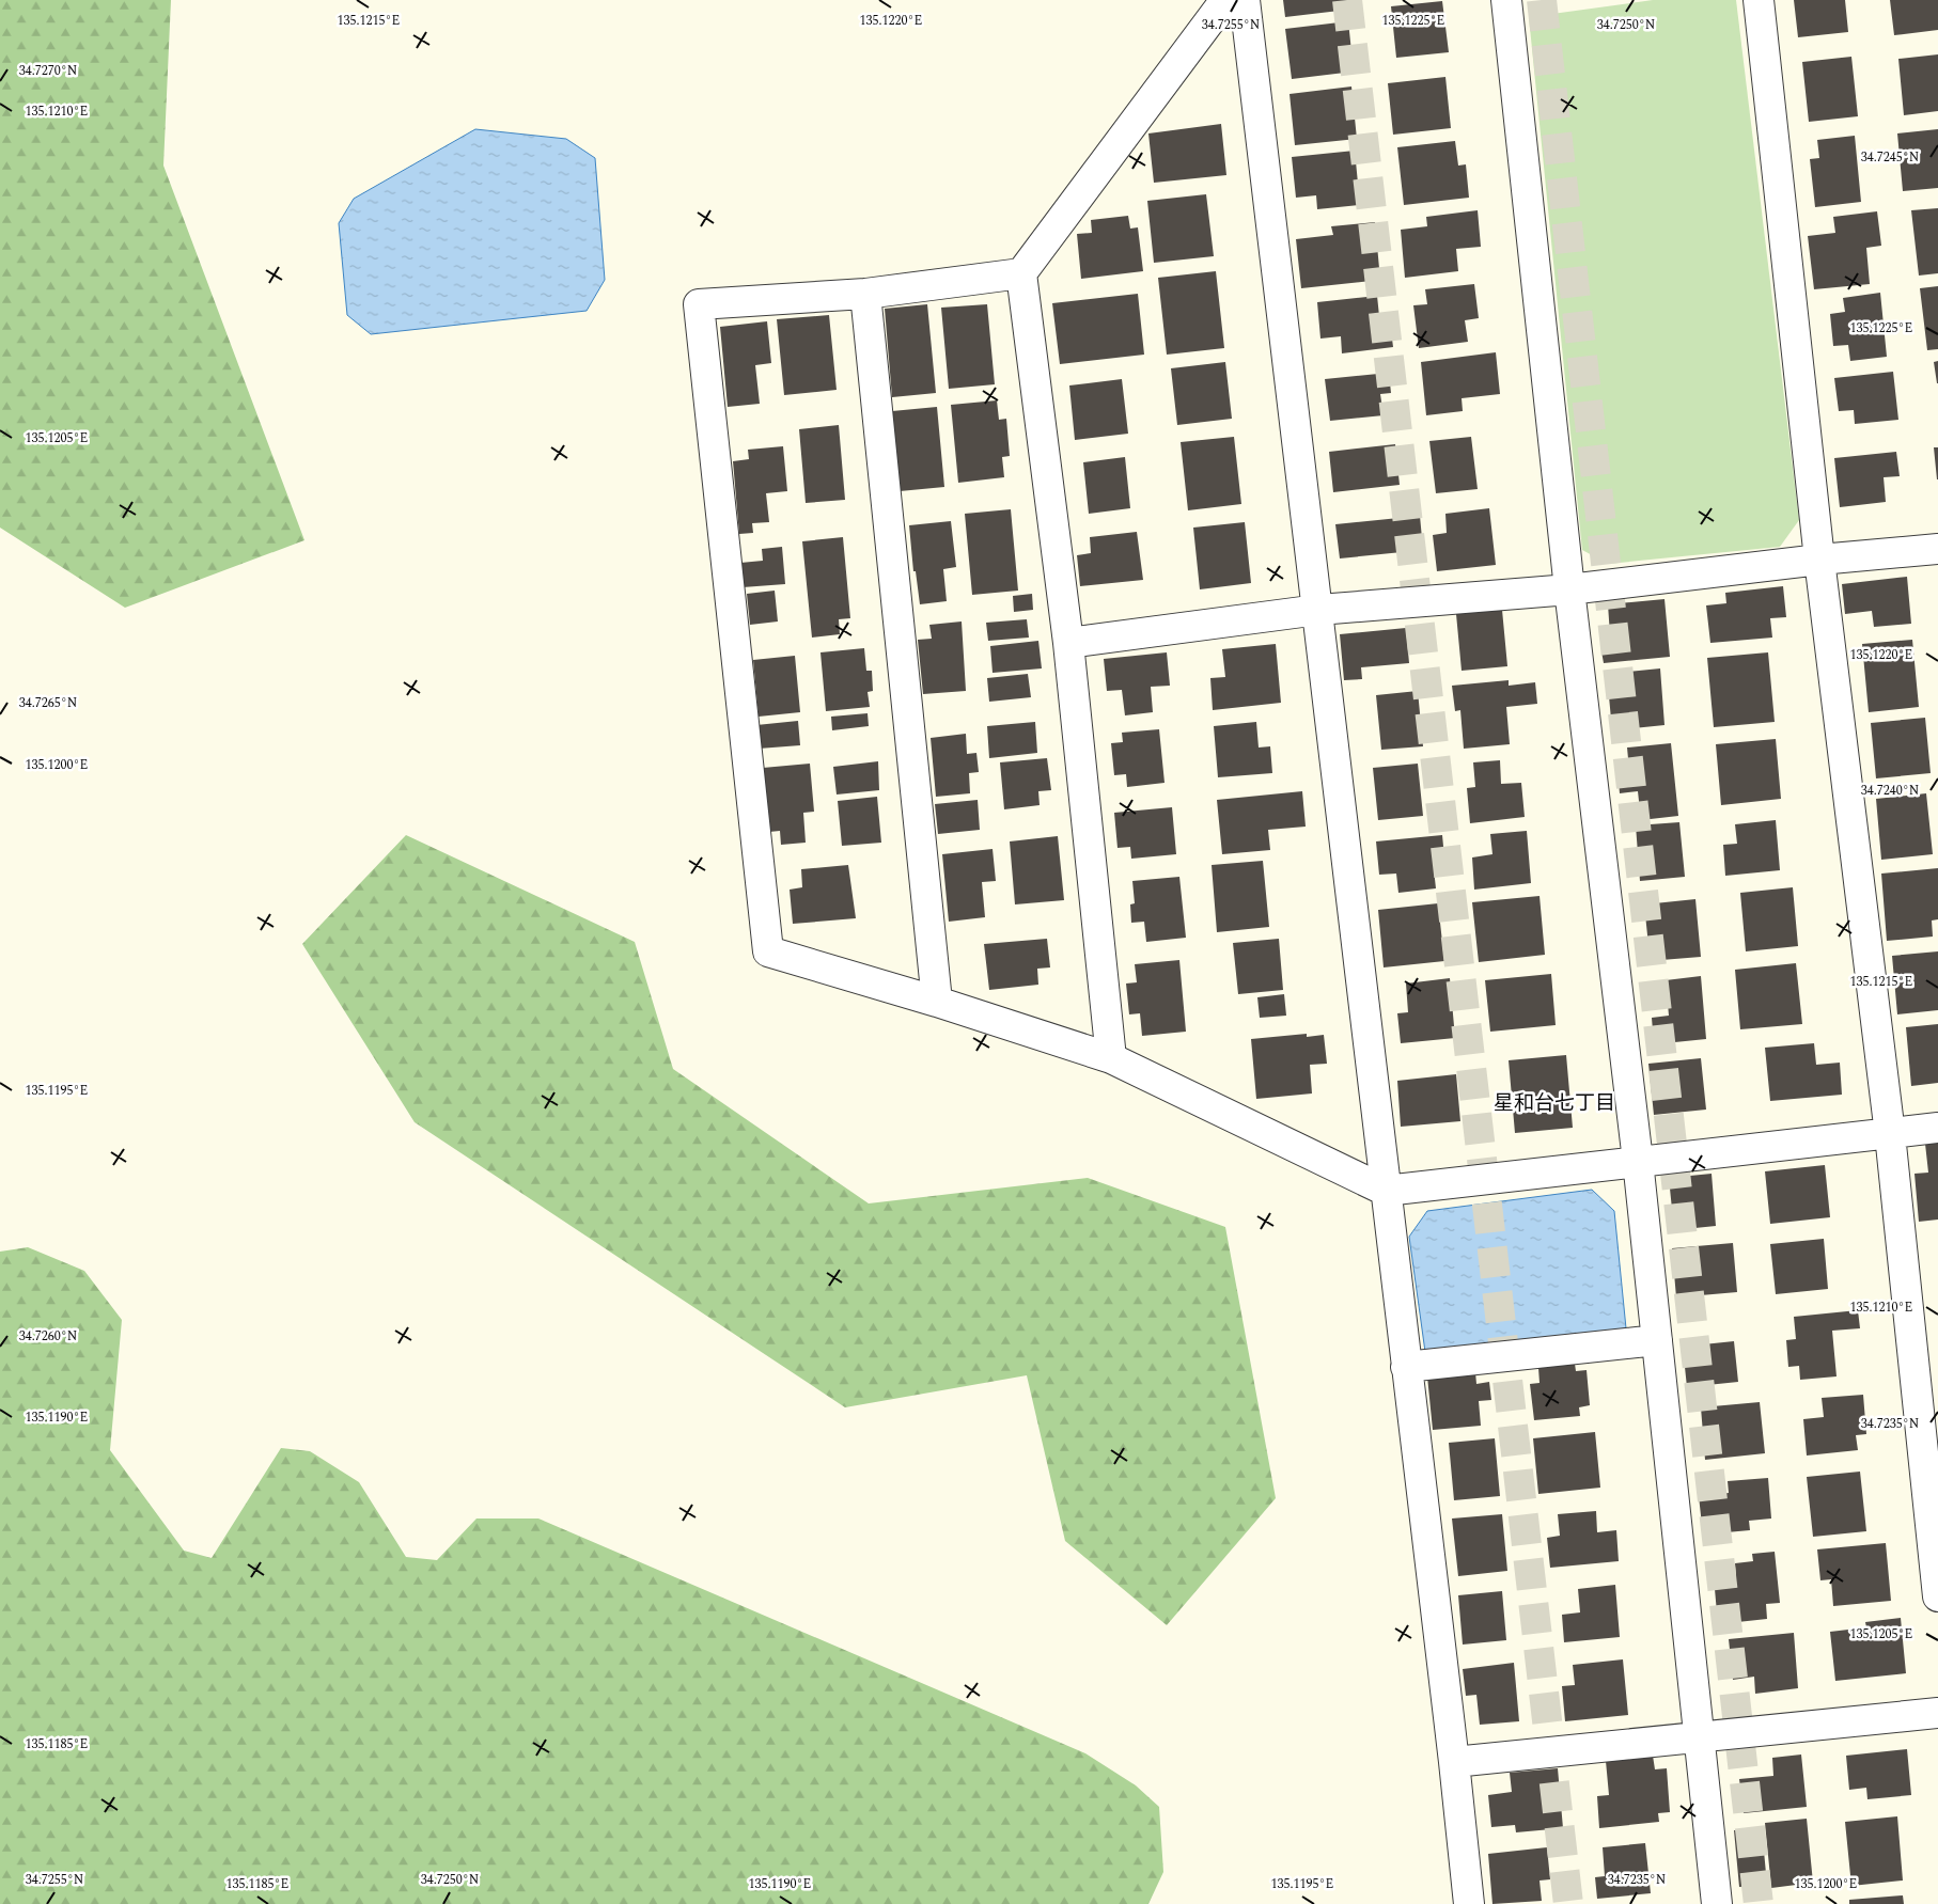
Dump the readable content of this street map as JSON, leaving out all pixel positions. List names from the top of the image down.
{
  "districts": ["星和台七丁目"],
  "coordinates": [
    "135.1225°E",
    "135.1215°E",
    "135.1220°E",
    "34.7255°N",
    "34.7250°N",
    "34.7270°N",
    "135.1210°E",
    "34.7245°N",
    "135.1205°E",
    "34.7265°N",
    "135.1200°E",
    "34.7240°N",
    "135.1195°E",
    "34.7260°N",
    "135.1190°E",
    "34.7235°N",
    "135.1185°E"
  ]
}
